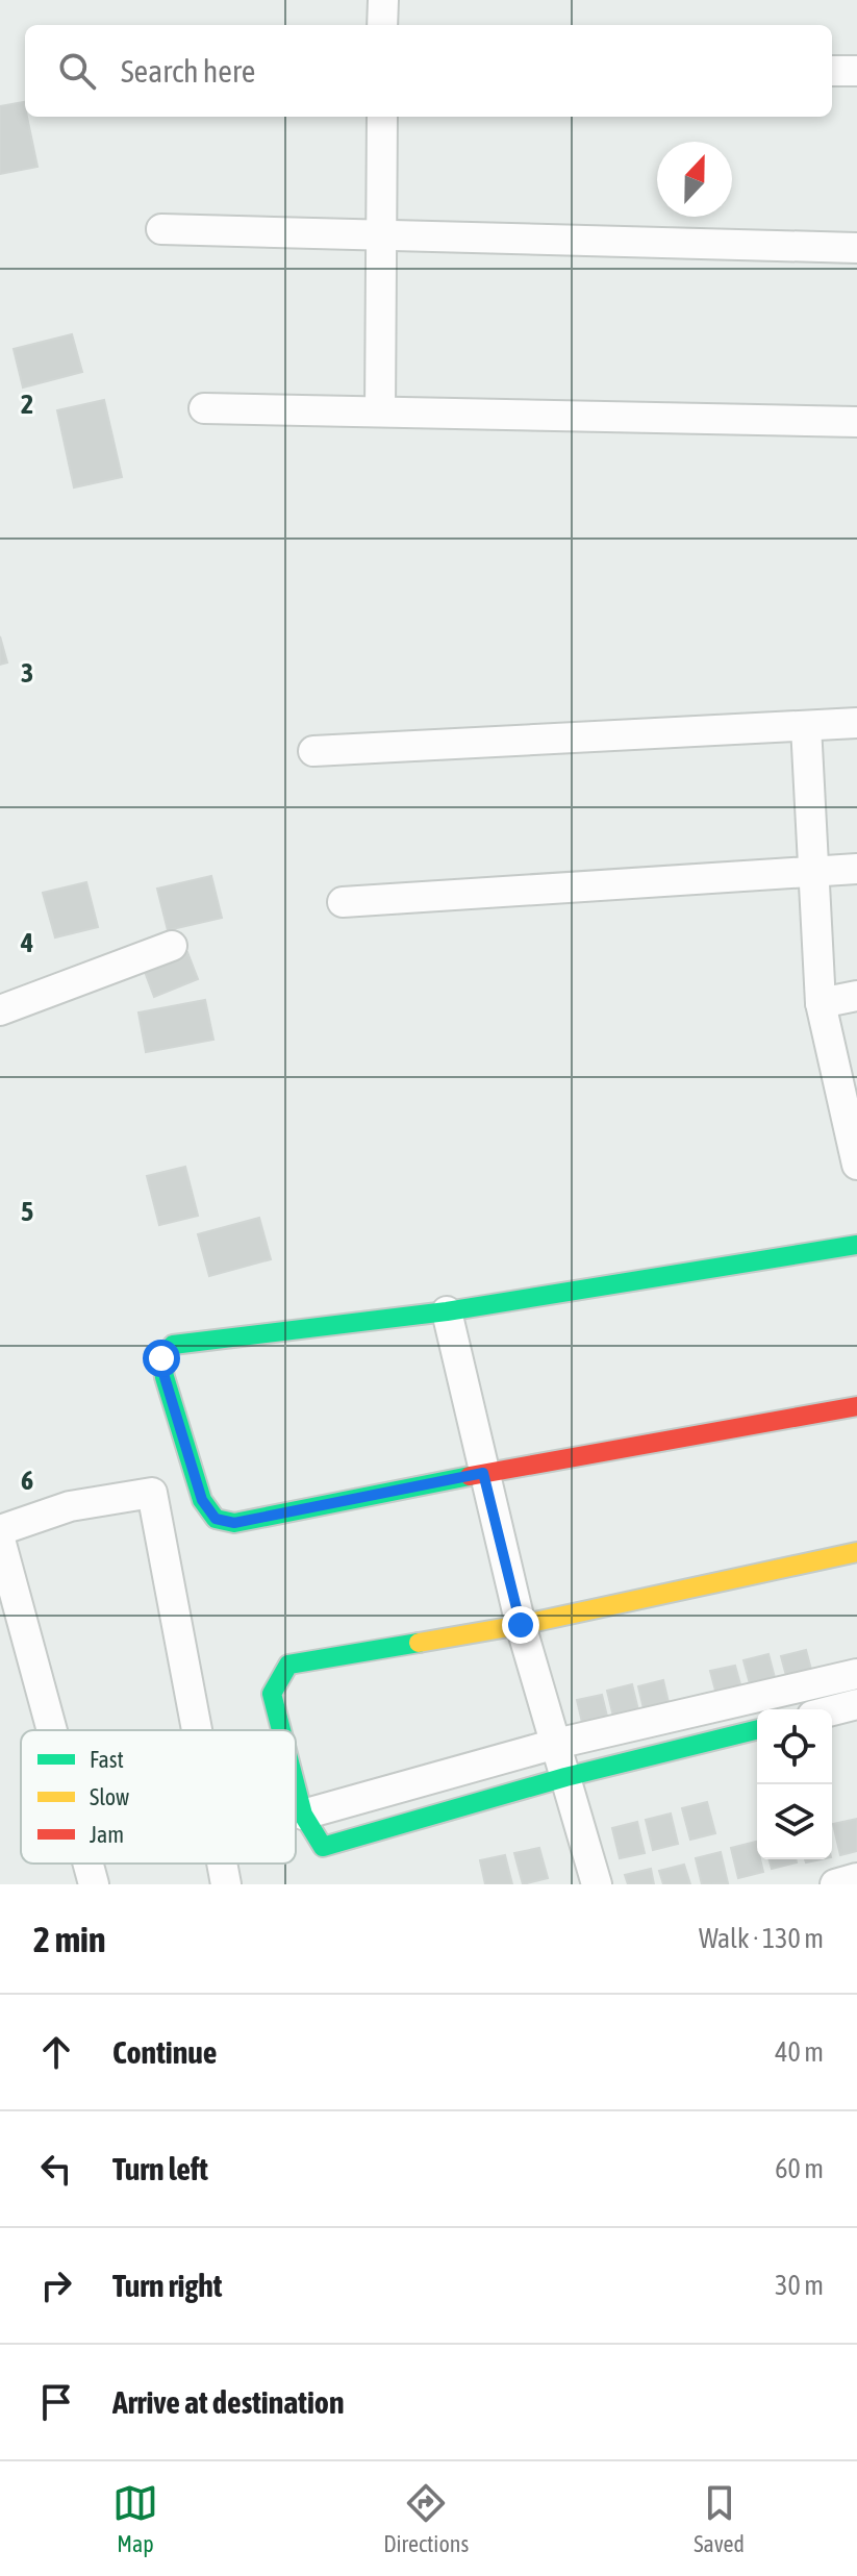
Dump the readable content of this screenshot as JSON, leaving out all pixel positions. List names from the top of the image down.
{
  "legend": ["Fast", "Slow", "Jam"],
  "north": "top",
  "page": {
    "search": "Search here",
    "heading": ["2 min", "Walk · 130 m"],
    "list": [
      ["Continue", "40 m"],
      ["Turn left", "60 m"],
      ["Turn right", "30 m"],
      "Arrive at destination"
    ],
    "nav": ["Map", "Directions", "Saved"]
  },
  "grid": {
    "rows": [
      "2",
      "3",
      "4",
      "5",
      "6"
    ]
  }
}
